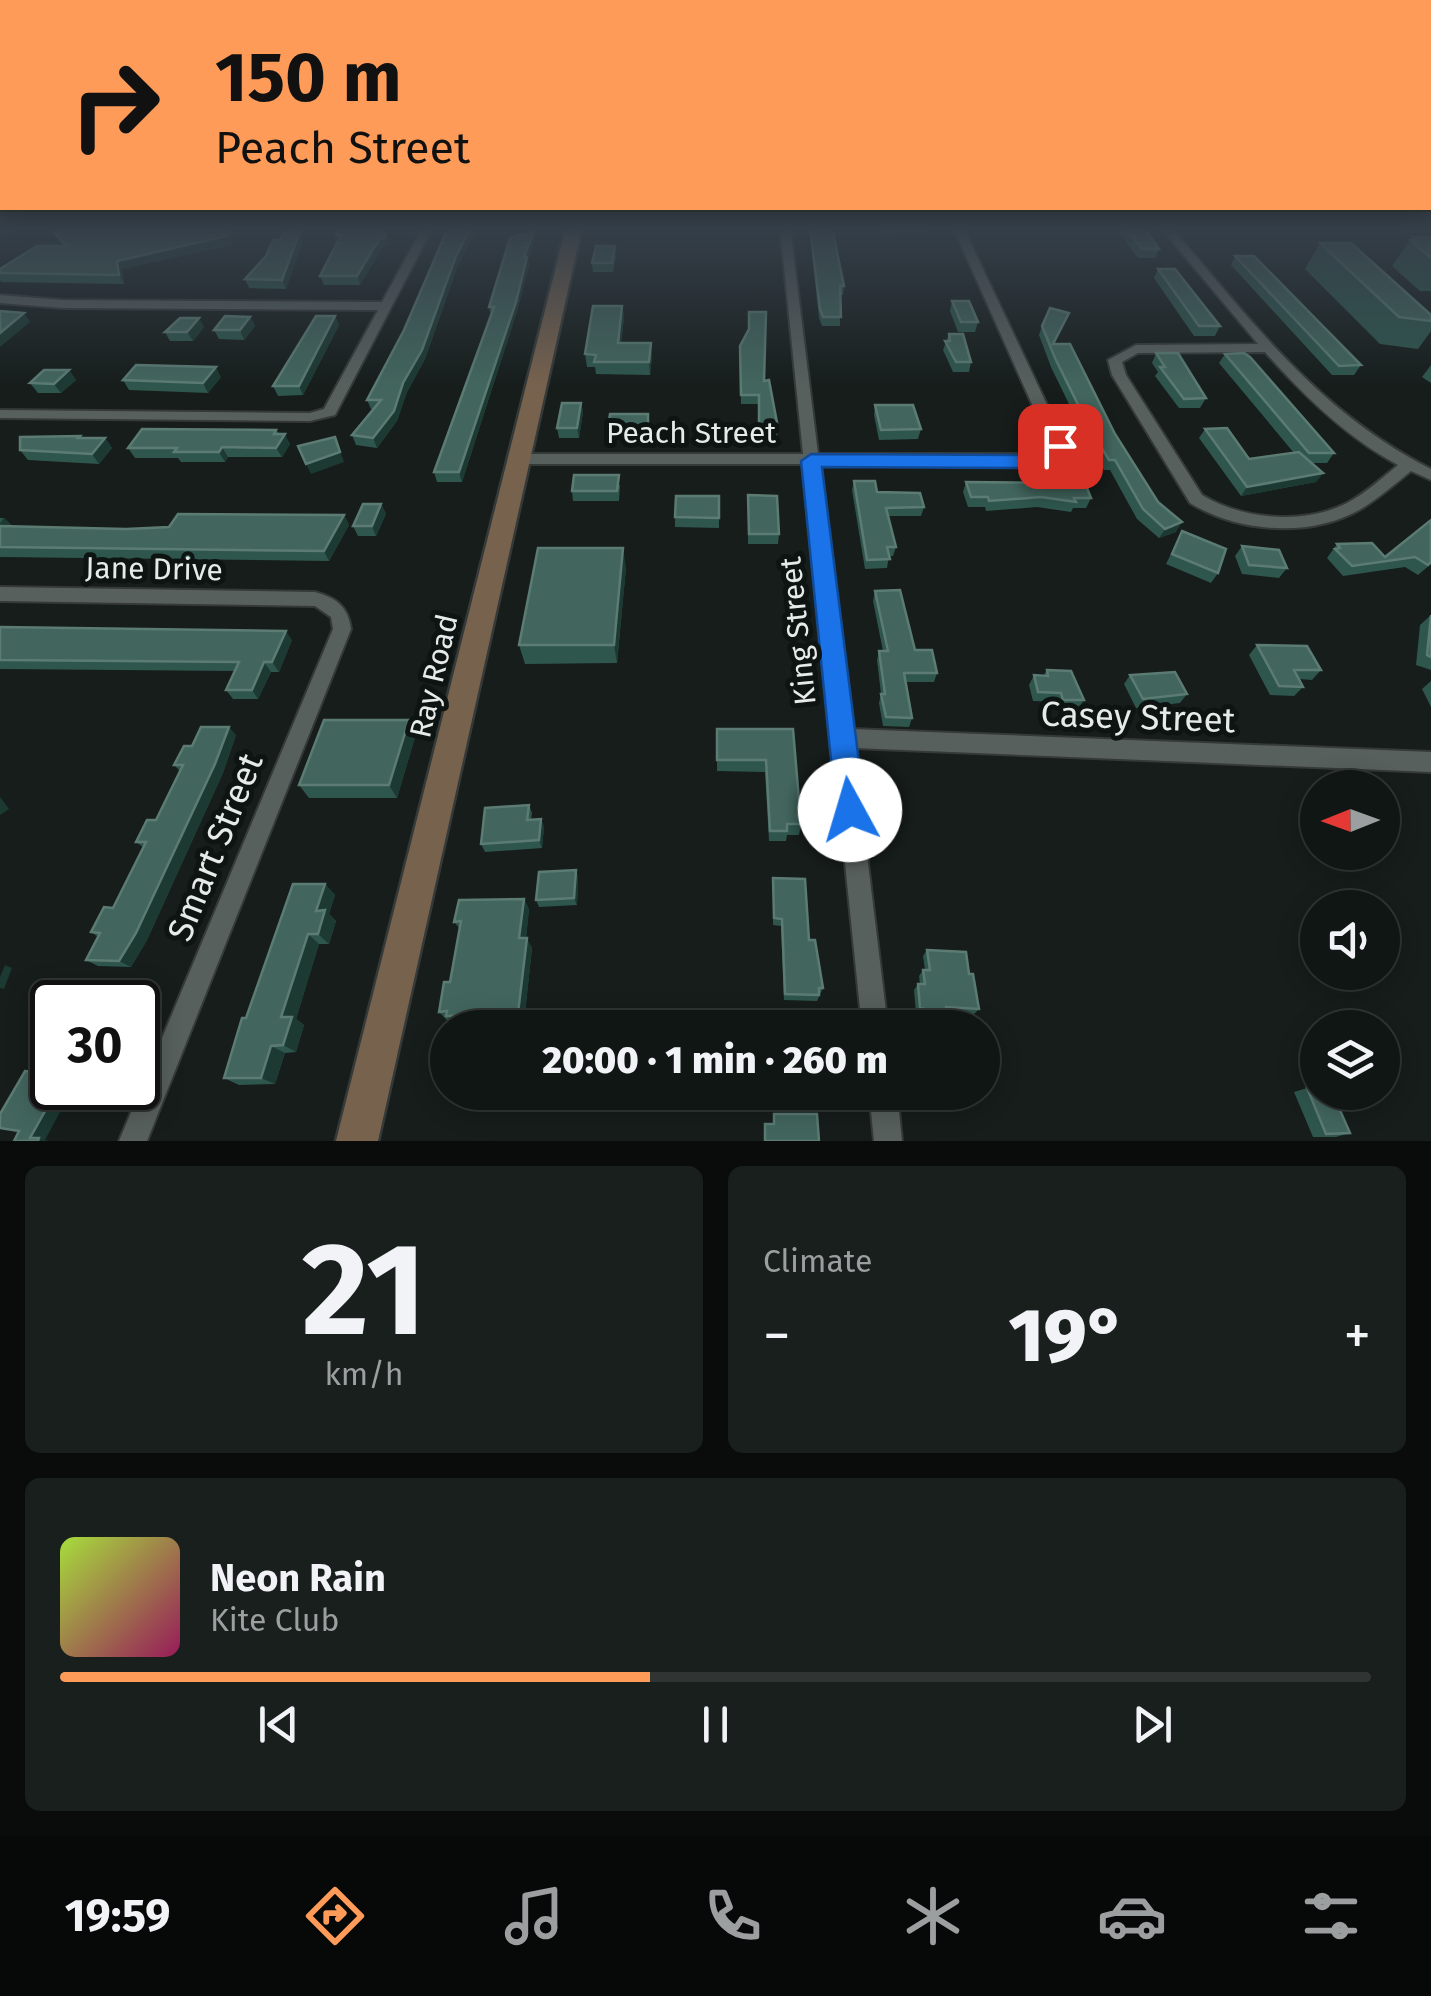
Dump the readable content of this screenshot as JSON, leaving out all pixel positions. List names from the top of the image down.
{
  "streets": {
    "street": [
      "Peach Street",
      "Jane Drive",
      "King Street",
      "Ray Road",
      "Casey Street",
      "Smart Street"
    ]
  },
  "crossings": [
    ["Peach Street", "King Street"],
    ["Peach Street", "Ray Road"],
    ["Jane Drive", "Smart Street"],
    ["King Street", "Casey Street"]
  ],
  "north": "left",
  "page": {
    "turn": ["150 m", "Peach Street"],
    "limit": "30",
    "trip": "20:00 · 1 min · 260 m",
    "tile": [
      ["21", "km/h"],
      "Climate"
    ],
    "heat": ["−", "19°", "+"],
    "song": ["Neon Rain", "Kite Club"],
    "tabs": "19:59"
  }
}
